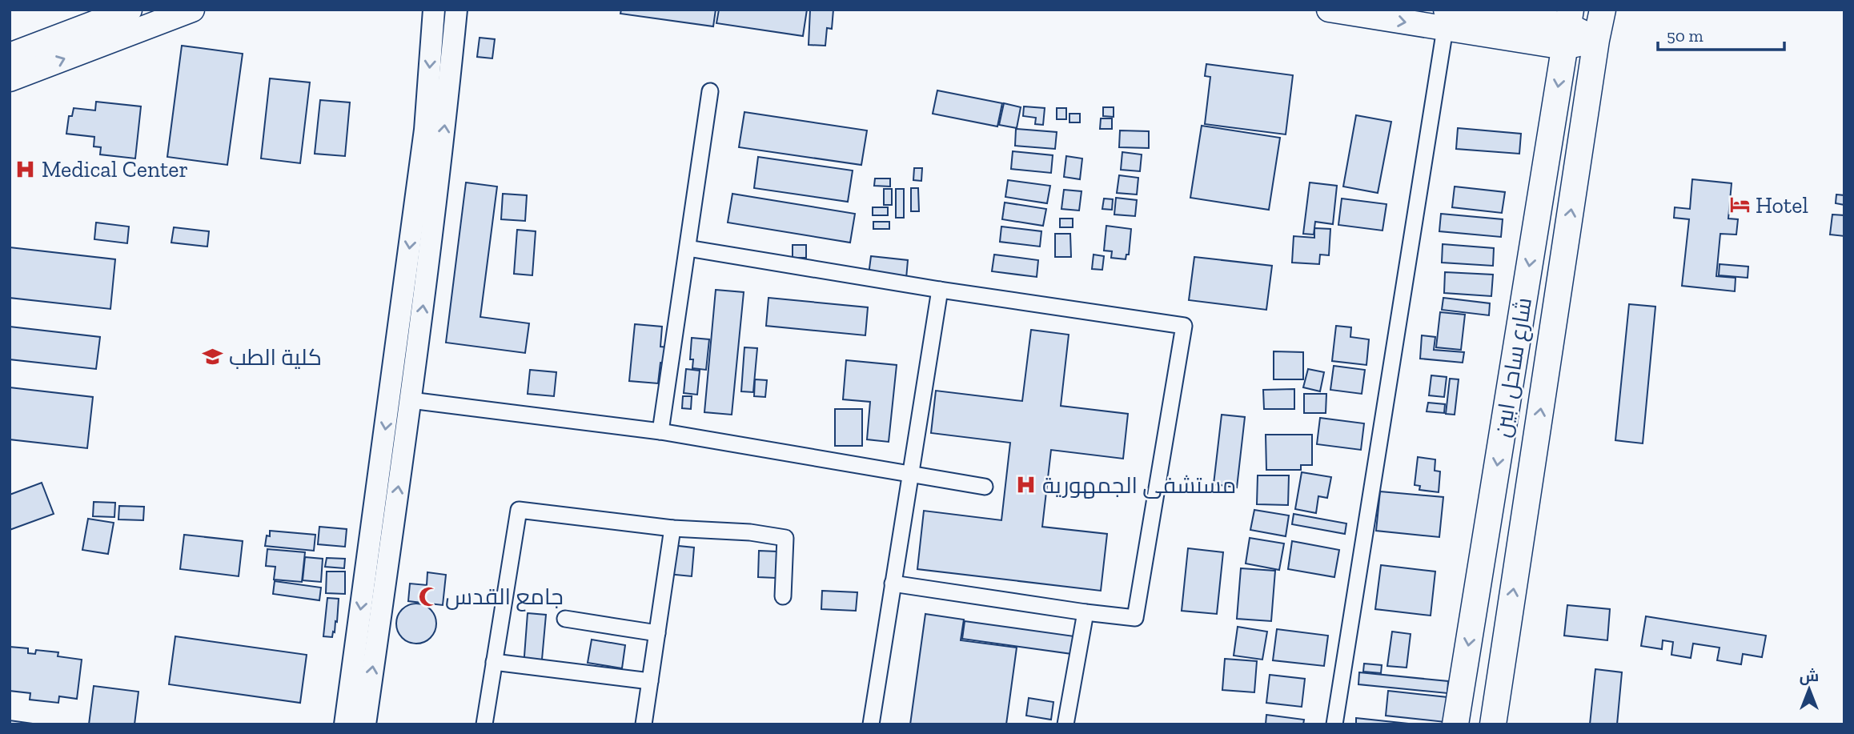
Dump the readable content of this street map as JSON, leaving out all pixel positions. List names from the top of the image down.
{
  "streets": {
    "highway": ["شارع ساحل ابين"]
  },
  "places": {
    "hospital": ["Medical Center", "مستشفى الجمهورية"],
    "hotel": ["Hotel"],
    "school or university": ["كلية الطب"],
    "mosque": ["جامع القدس"]
  },
  "scale_bar": "50 m",
  "north": "top"
}
